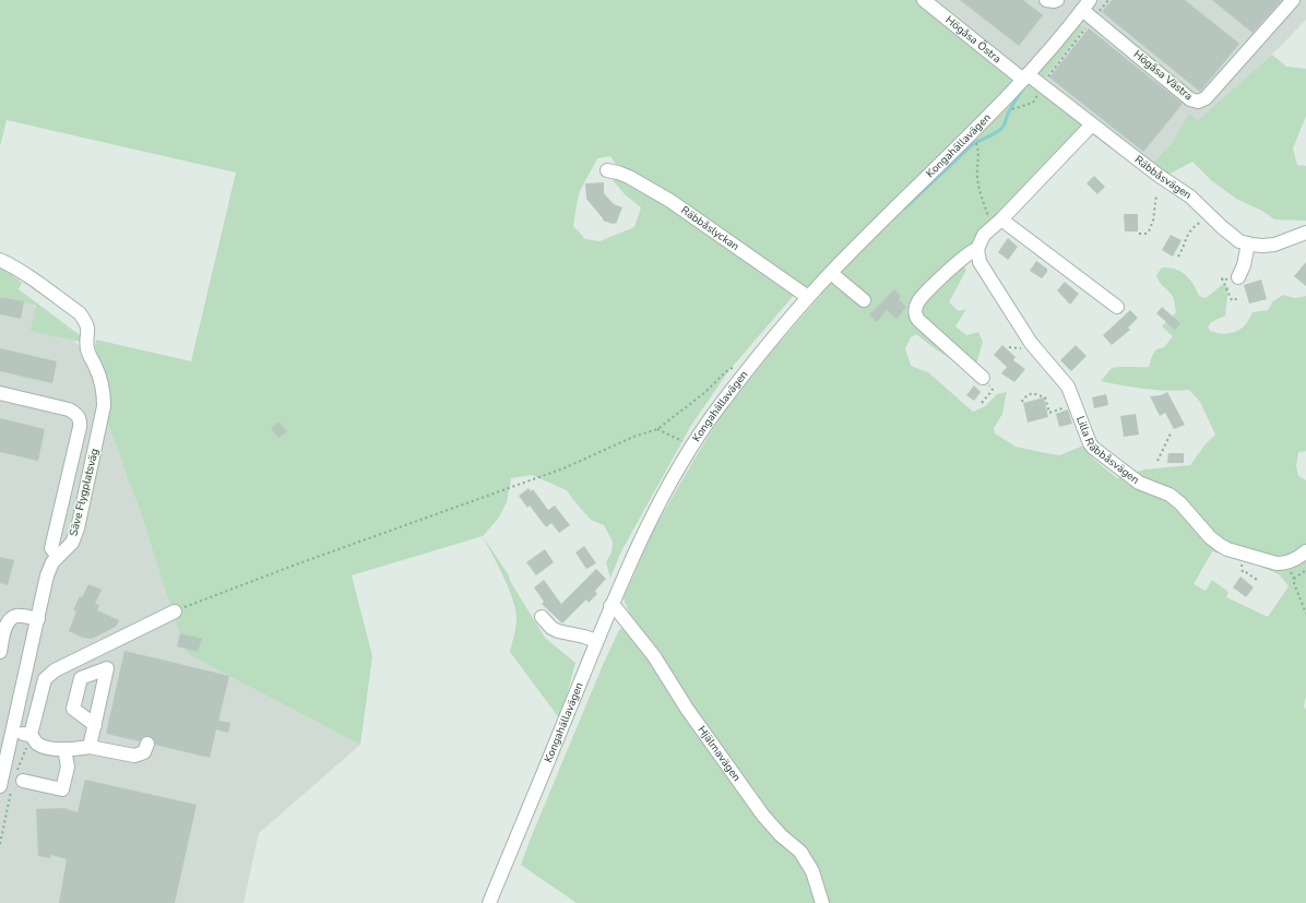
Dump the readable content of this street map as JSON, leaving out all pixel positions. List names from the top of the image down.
{
  "streets": {
    "street": [
      "Högåsa Östra",
      "Högåsa Västra",
      "Kongahällavägen",
      "Räbbåsvägen",
      "Räbbåslyckan",
      "Lilla Räbbåsvägen",
      "Säve Flygplatsväg",
      "Hjälmavägen"
    ]
  },
  "crossings": [
    ["Högåsa Östra", "Kongahällavägen"],
    ["Högåsa Östra", "Räbbåsvägen"],
    ["Högåsa Västra", "Kongahällavägen"],
    ["Kongahällavägen", "Räbbåsvägen"],
    ["Kongahällavägen", "Räbbåslyckan"],
    ["Kongahällavägen", "Hjälmavägen"]
  ]
}
